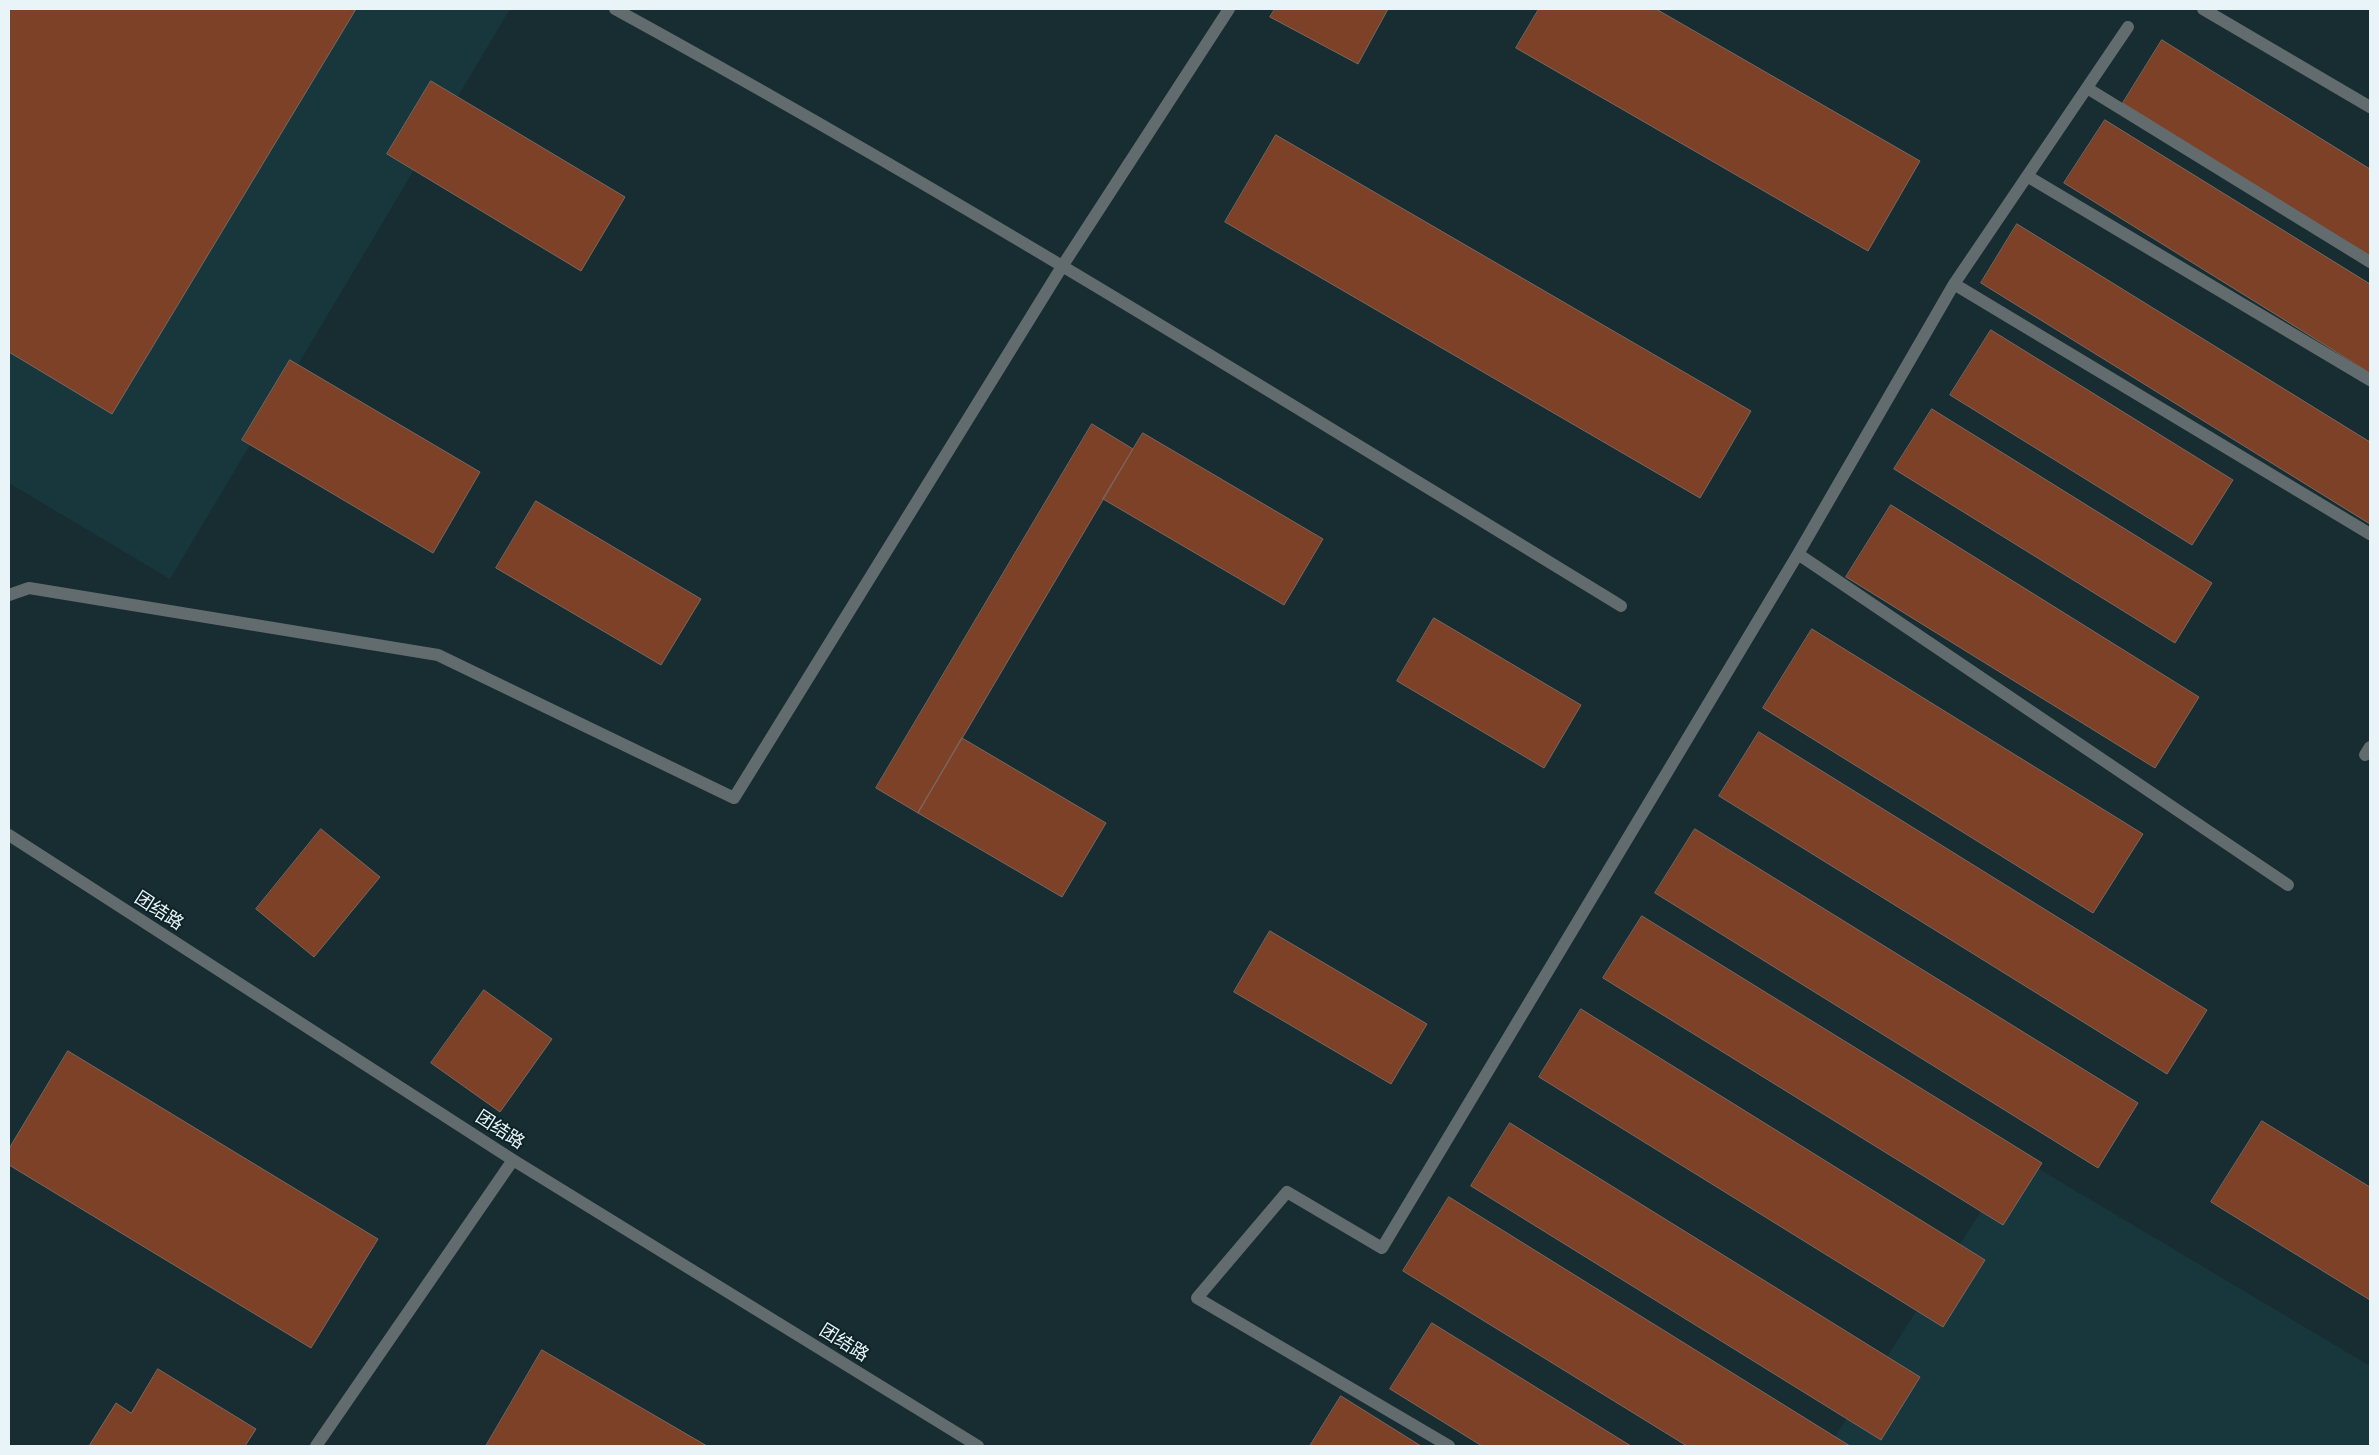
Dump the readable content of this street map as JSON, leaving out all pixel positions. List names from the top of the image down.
{
  "streets": {
    "street": ["团结路"]
  }
}
